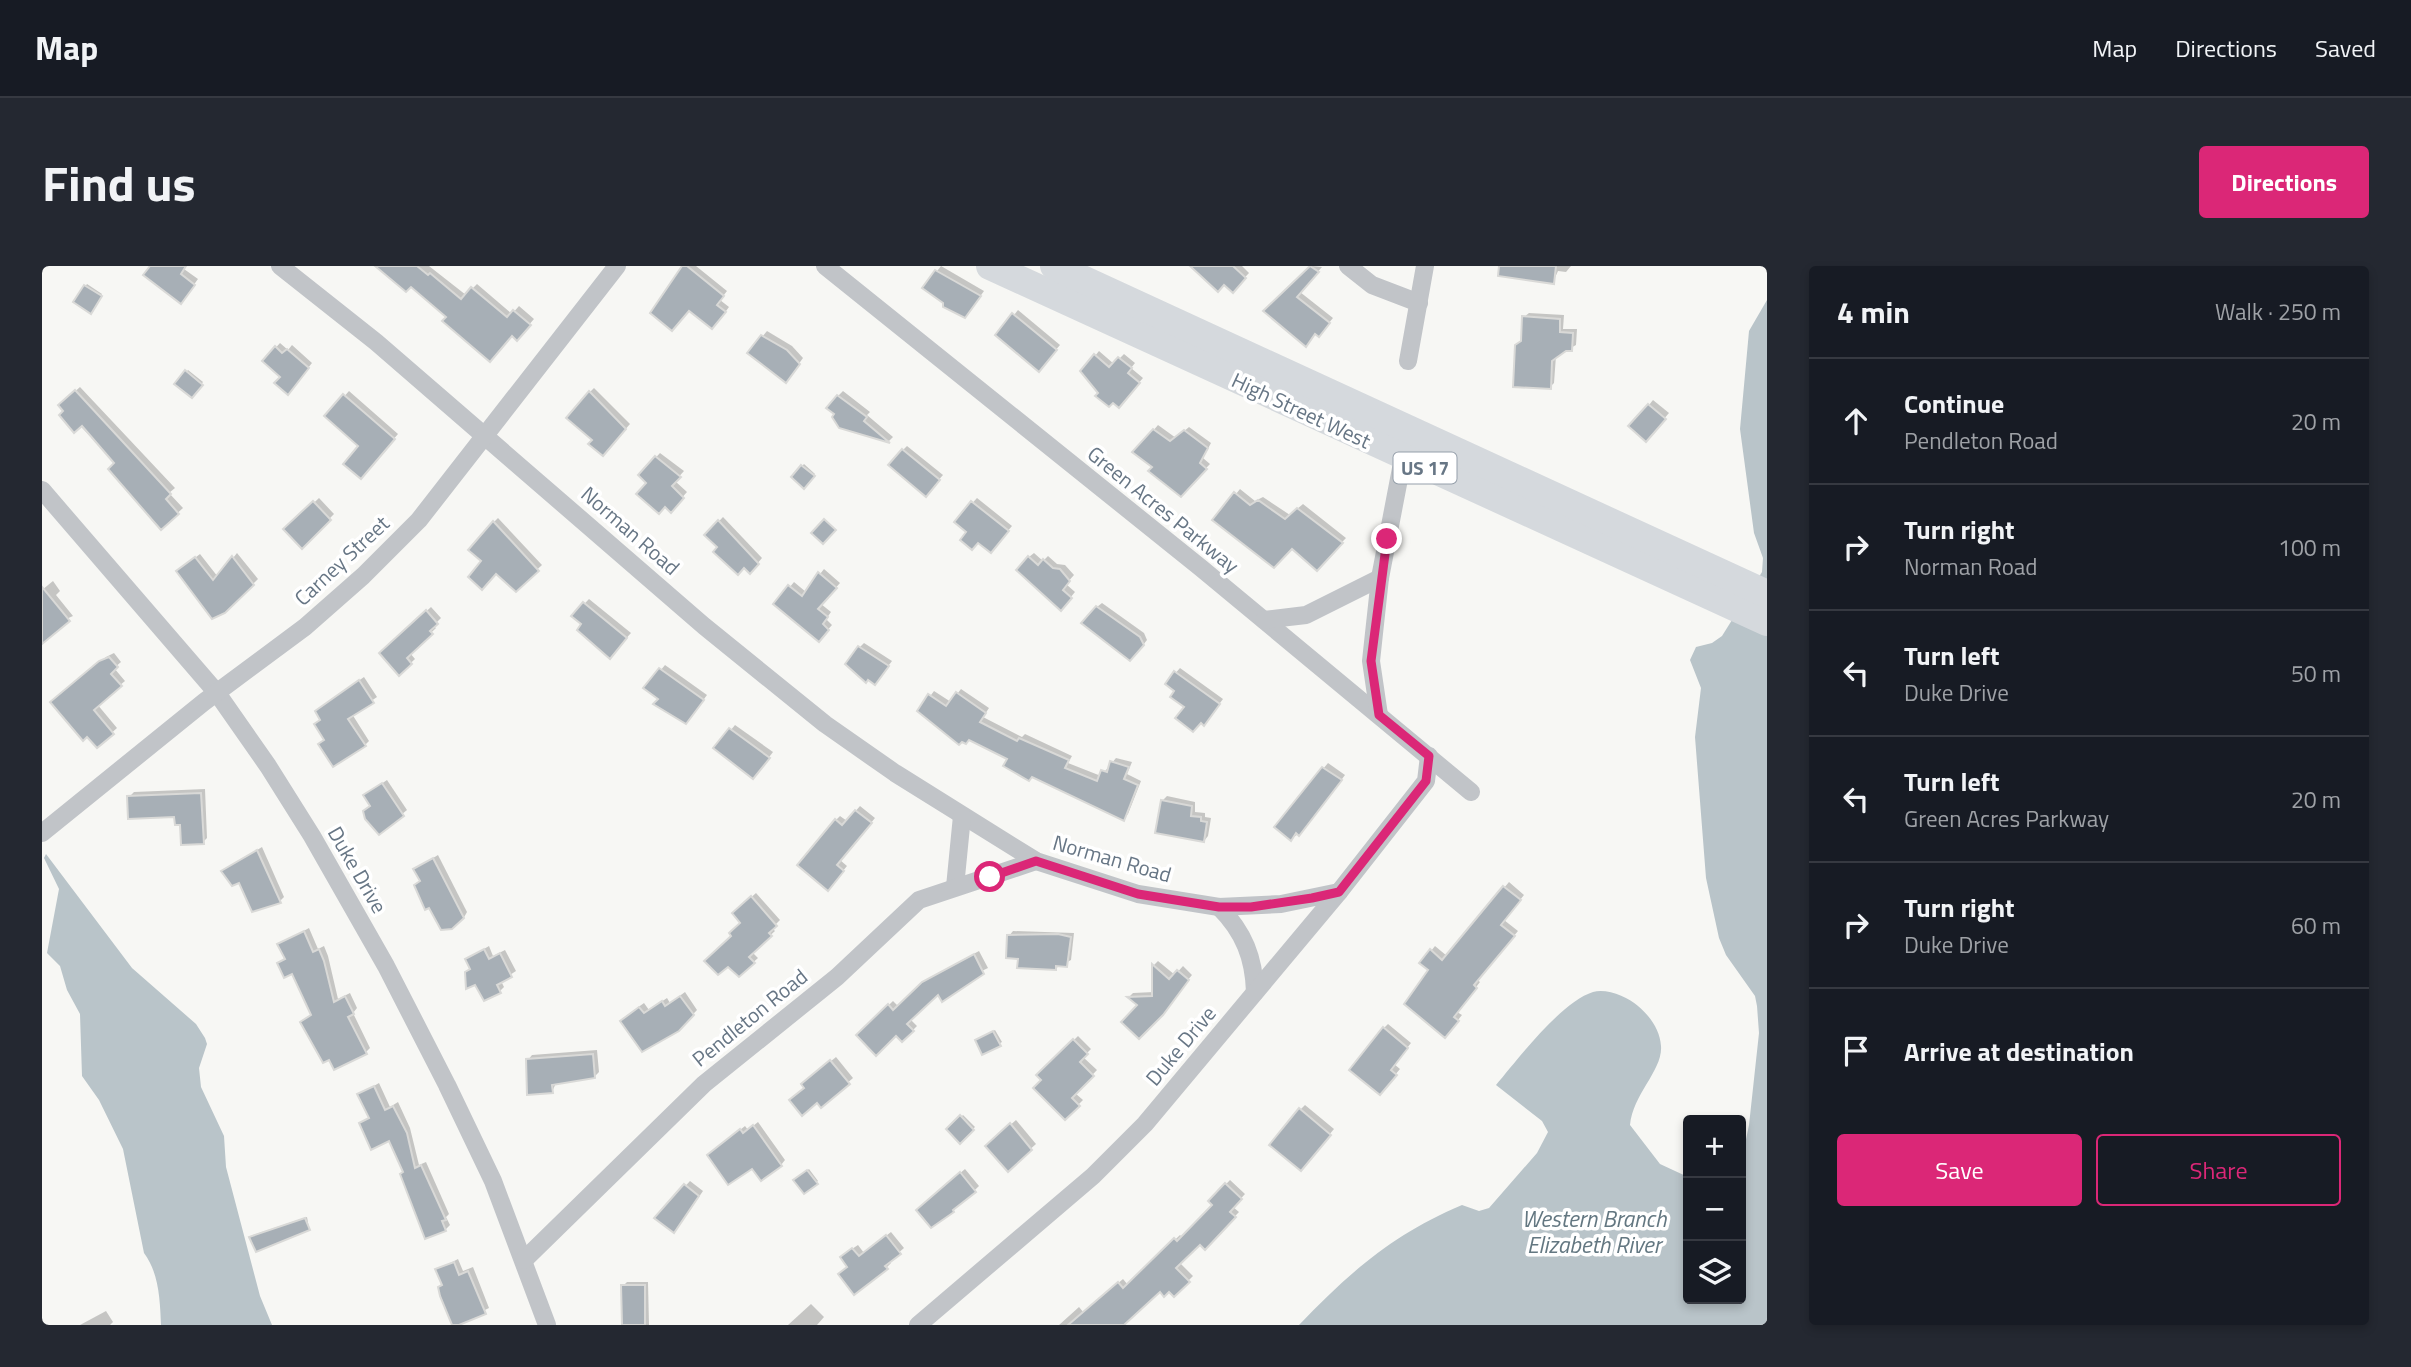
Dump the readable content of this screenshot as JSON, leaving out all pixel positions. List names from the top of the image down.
{
  "streets": {
    "main road": ["High Street West", "US 17"],
    "street": [
      "Green Acres Parkway",
      "Norman Road",
      "Carney Street",
      "Duke Drive",
      "Pendleton Road"
    ]
  },
  "crossings": [
    ["Green Acres Parkway", "Duke Drive"],
    ["Norman Road", "Carney Street"],
    ["Norman Road", "Duke Drive"],
    ["Norman Road", "Pendleton Road"],
    ["Carney Street", "Duke Drive"],
    ["Duke Drive", "Pendleton Road"]
  ],
  "water": ["Western Branch Elizabeth River"],
  "page": {
    "header": "Map",
    "nav": ["Map", "Directions", "Saved"],
    "title": "Find us",
    "buttons": [
      "Directions",
      ["Save", "Share"]
    ],
    "heading": ["4 min", "Walk · 250 m"],
    "list": [
      ["Continue", "Pendleton Road", "20 m"],
      ["Turn right", "Norman Road", "100 m"],
      ["Turn left", "Duke Drive", "50 m"],
      ["Turn left", "Green Acres Parkway", "20 m"],
      ["Turn right", "Duke Drive", "60 m"],
      "Arrive at destination"
    ],
    "map_buttons": ["+", "−"]
  }
}
